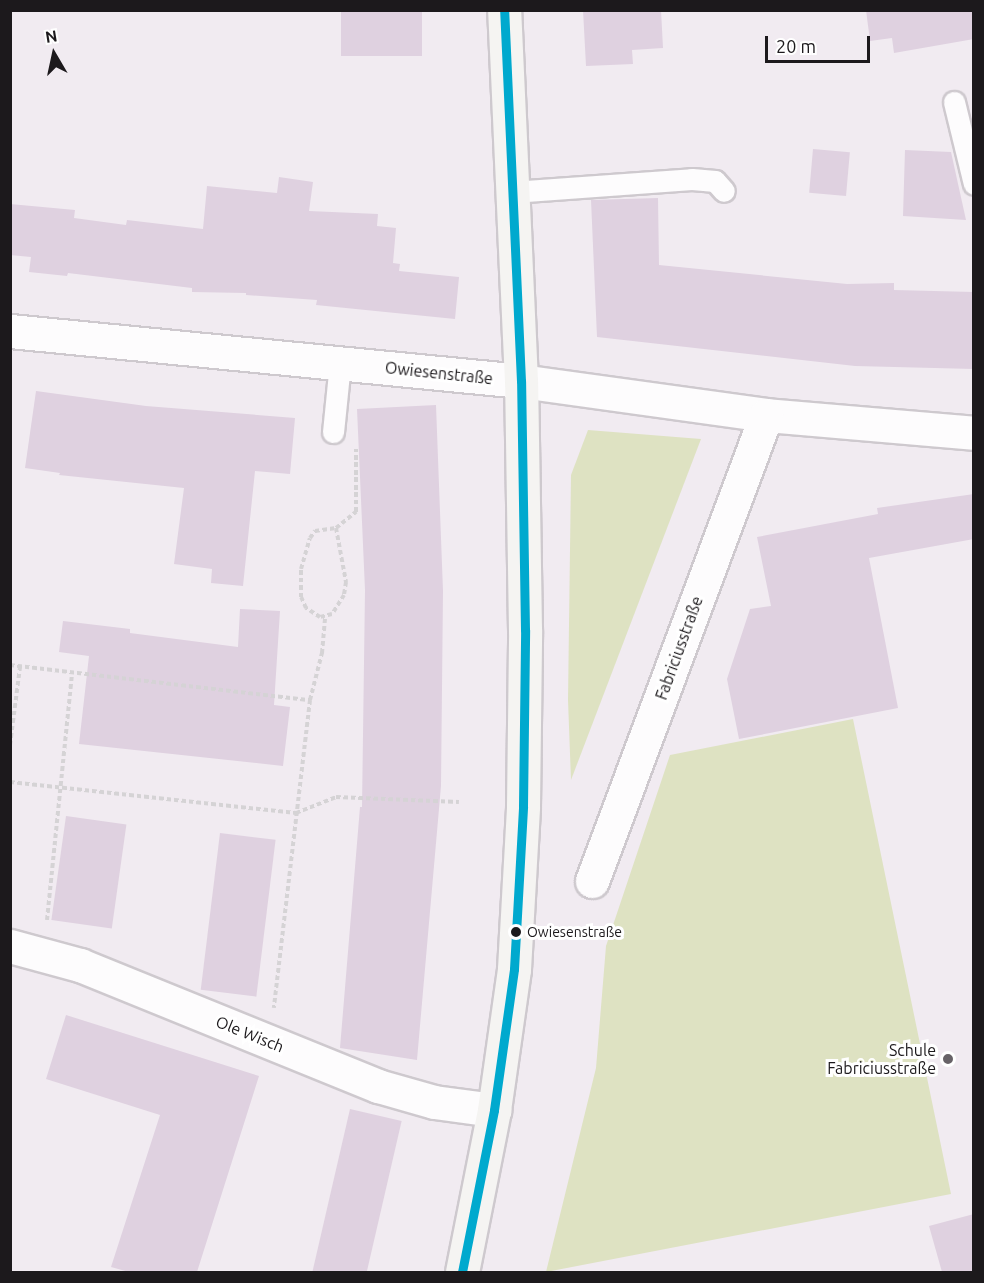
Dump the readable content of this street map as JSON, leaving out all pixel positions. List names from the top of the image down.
{
  "streets": {
    "street": ["Owiesenstraße", "Fabriciusstraße", "Ole Wisch"]
  },
  "crossings": [
    ["Owiesenstraße", "Fabriciusstraße"]
  ],
  "places": ["Owiesenstraße", "Schule Fabriciusstraße"],
  "scale_bar": "20 m",
  "north": "top"
}
